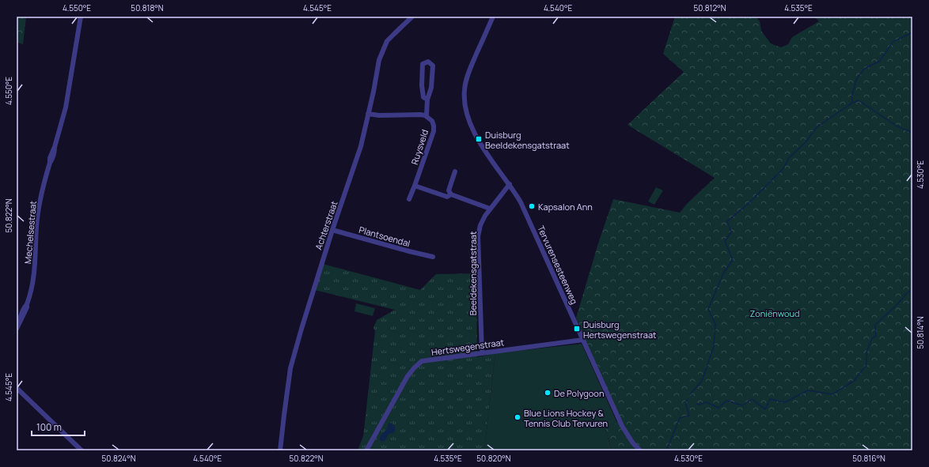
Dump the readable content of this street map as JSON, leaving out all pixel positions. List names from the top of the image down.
{
  "streets": {
    "street": [
      "Ruysveld",
      "Achterstraat",
      "Mechelsestraat",
      "Plantsoendal",
      "Tervurensesteenweg",
      "Beeldekensgatstraat",
      "Hertswegenstraat"
    ]
  },
  "crossings": [
    ["Achterstraat", "Plantsoendal"],
    ["Tervurensesteenweg", "Beeldekensgatstraat"],
    ["Tervurensesteenweg", "Hertswegenstraat"],
    ["Beeldekensgatstraat", "Hertswegenstraat"]
  ],
  "parks": ["Zoniënwoud"],
  "places": {
    "transit": ["Duisburg Beeldekensgatstraat", "Duisburg Hertswegenstraat"],
    "other": ["Kapsalon Ann", "De Polygoon", "Blue Lions Hockey & Tennis Club Tervuren"]
  },
  "scale_bar": "100 m",
  "coordinates": [
    "4.550°E",
    "50.818°N",
    "4.545°E",
    "4.540°E",
    "50.812°N",
    "4.535°E",
    "4.530°E",
    "50.822°N",
    "50.814°N",
    "50.824°N",
    "50.820°N",
    "50.816°N"
  ]
}
